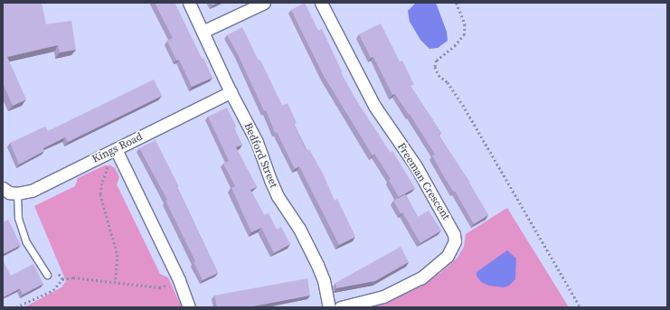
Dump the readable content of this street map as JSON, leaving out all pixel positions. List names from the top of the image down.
{
  "streets": {
    "street": ["Kings Road", "Bedford Street", "Freeman Crescent"]
  },
  "crossings": [
    ["Kings Road", "Bedford Street"]
  ]
}
